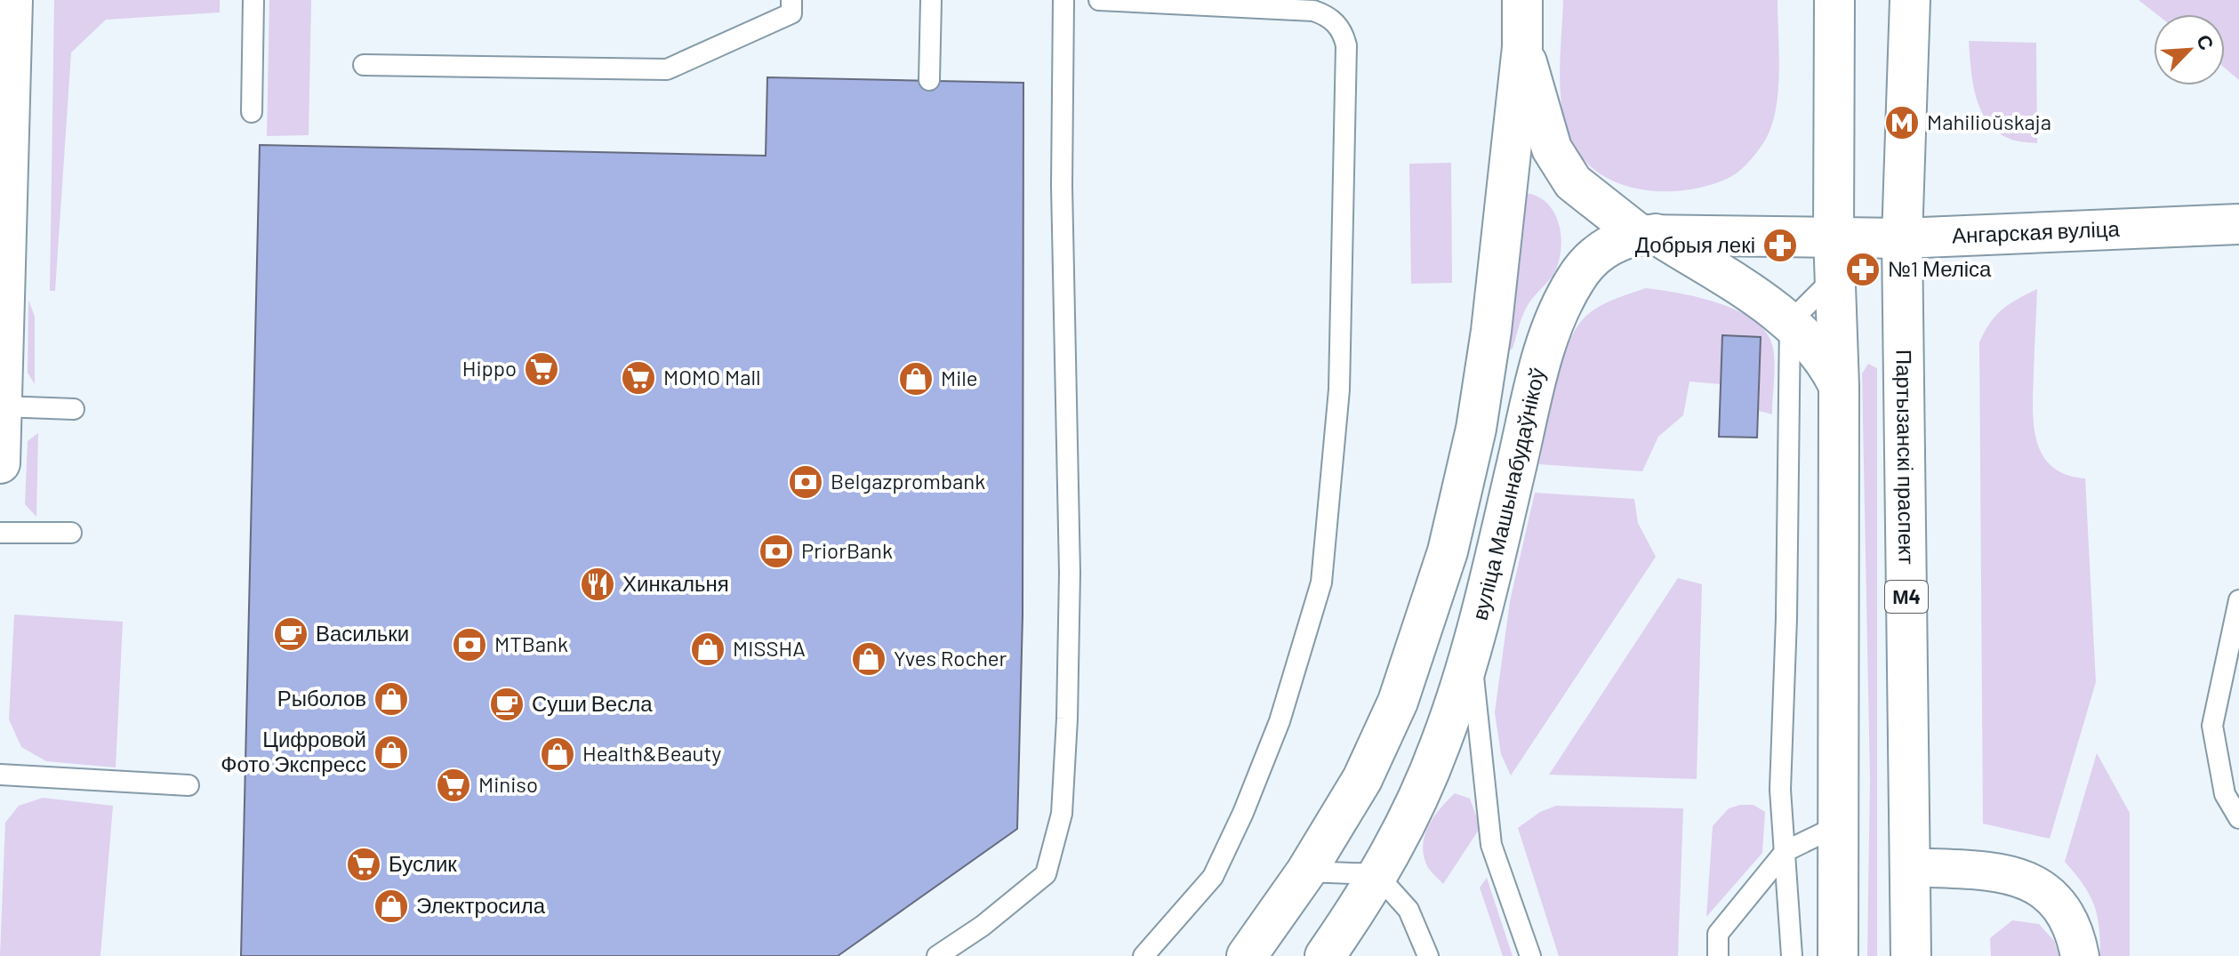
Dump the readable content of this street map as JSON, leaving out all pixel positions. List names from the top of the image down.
{
  "streets": {
    "main road": [
      "Ангарская вуліца",
      "Партызанскі праспект",
      "вуліца Машынабудаўнікоў",
      "М4"
    ]
  },
  "crossings": [
    ["Ангарская вуліца", "Партызанскі праспект"],
    ["Ангарская вуліца", "вуліца Машынабудаўнікоў"]
  ],
  "places": {
    "metro station": ["Mahilioŭskaja"],
    "pharmacy": ["Добрыя лекі", "№1 Меліса"],
    "supermarket": [
      "Hippo",
      "MOMO Mall",
      "Miniso",
      "Буслик"
    ],
    "shop": [
      "Mile",
      "MISSHA",
      "Yves Rocher",
      "Рыболов",
      "Цифровой Фото Экспресс",
      "Health&Beauty",
      "Электросила"
    ],
    "bank": ["Belgazprombank", "PriorBank", "MTBank"],
    "restaurant": ["Хинкальня"],
    "cafe": ["Васильки", "Суши Весла"]
  },
  "north": "top right"
}
